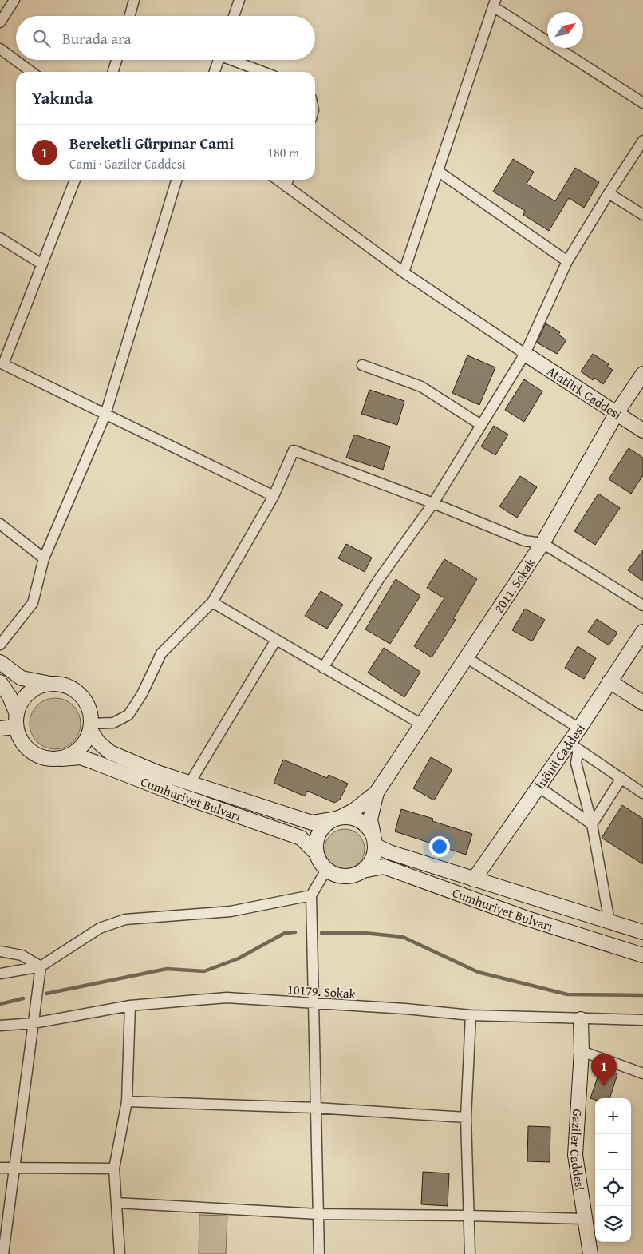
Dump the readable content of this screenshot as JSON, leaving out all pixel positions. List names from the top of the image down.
{
  "streets": {
    "main road": [
      "Atatürk Caddesi",
      "2011. Sokak",
      "İnönü Caddesi",
      "Cumhuriyet Bulvarı",
      "Gaziler Caddesi"
    ],
    "street": ["10179. Sokak"]
  },
  "crossings": [
    ["Atatürk Caddesi", "2011. Sokak"],
    ["10179. Sokak", "Gaziler Caddesi"]
  ],
  "north": "top right",
  "page": {
    "search": "Burada ara",
    "heading": "Yakında",
    "list": [
      {
        "mark": "1",
        "name": "Bereketli Gürpınar Cami",
        "note": "Cami · Gaziler Caddesi",
        "value": "180 m"
      }
    ],
    "pins": "1",
    "map_buttons": ["+", "−"]
  }
}
